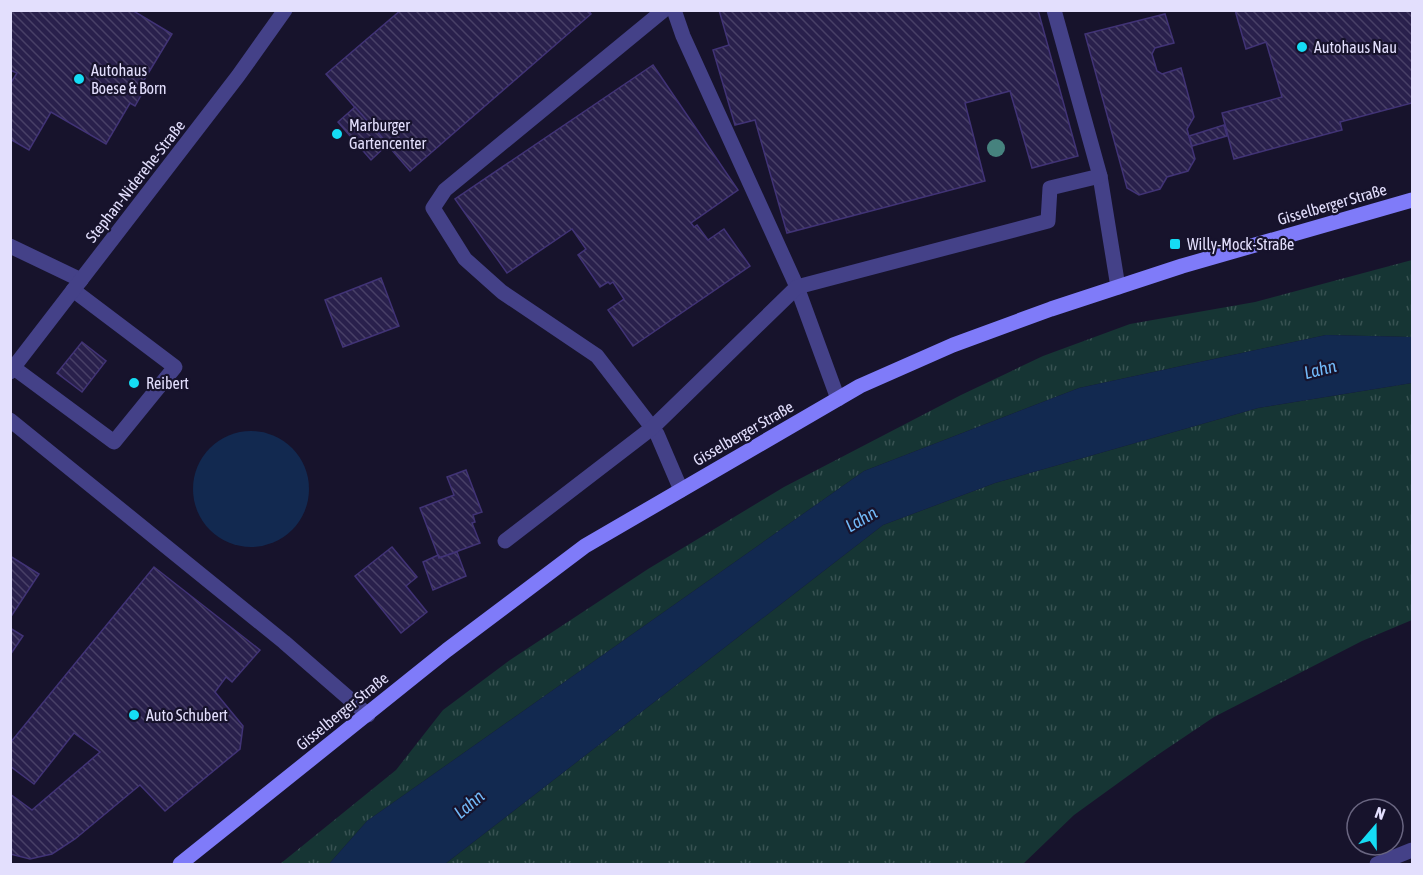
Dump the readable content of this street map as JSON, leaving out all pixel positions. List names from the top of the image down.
{
  "streets": {
    "main road": ["Gisselberger Straße"],
    "street": ["Stephan-Niderehe-Straße"]
  },
  "water": ["Lahn"],
  "places": {
    "other": [
      "Autohaus Nau",
      "Autohaus Boese & Born",
      "Marburger Gartencenter",
      "Reibert",
      "Auto Schubert"
    ],
    "transit": ["Willy-Mock-Straße"]
  },
  "north": "top"
}
